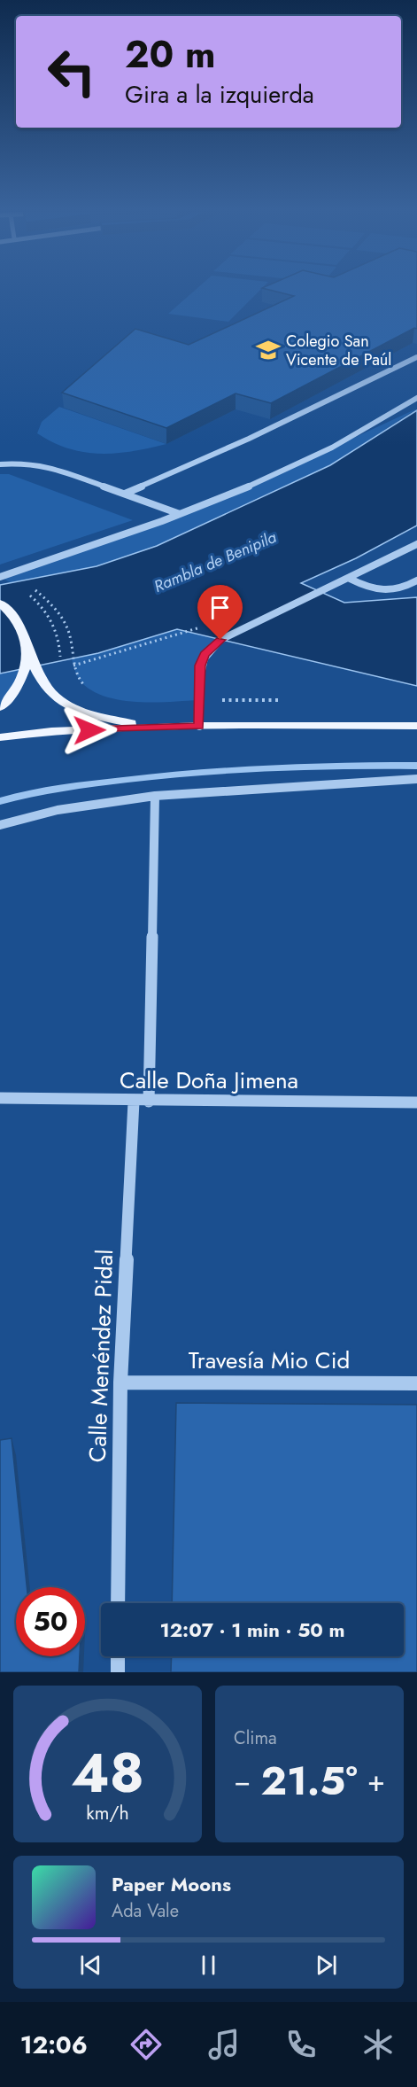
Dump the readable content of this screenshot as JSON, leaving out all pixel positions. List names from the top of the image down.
{
  "streets": {
    "street": ["Calle Doña Jimena", "Calle Menéndez Pidal", "Travesía Mio Cid"]
  },
  "crossings": [
    ["Calle Doña Jimena", "Calle Menéndez Pidal"],
    ["Calle Menéndez Pidal", "Travesía Mio Cid"]
  ],
  "water": ["Rambla de Benipila"],
  "places": {
    "school or university": ["Colegio San Vicente de Paúl"]
  },
  "page": {
    "turn": ["20 m", "Gira a la izquierda"],
    "limit": "50",
    "trip": "12:07 · 1 min · 50 m",
    "tile": "Clima",
    "heat": ["−", "21.5°", "+"],
    "song": ["Paper Moons", "Ada Vale"],
    "tabs": "12:06",
    "gauge": ["48", "km/h"]
  }
}
